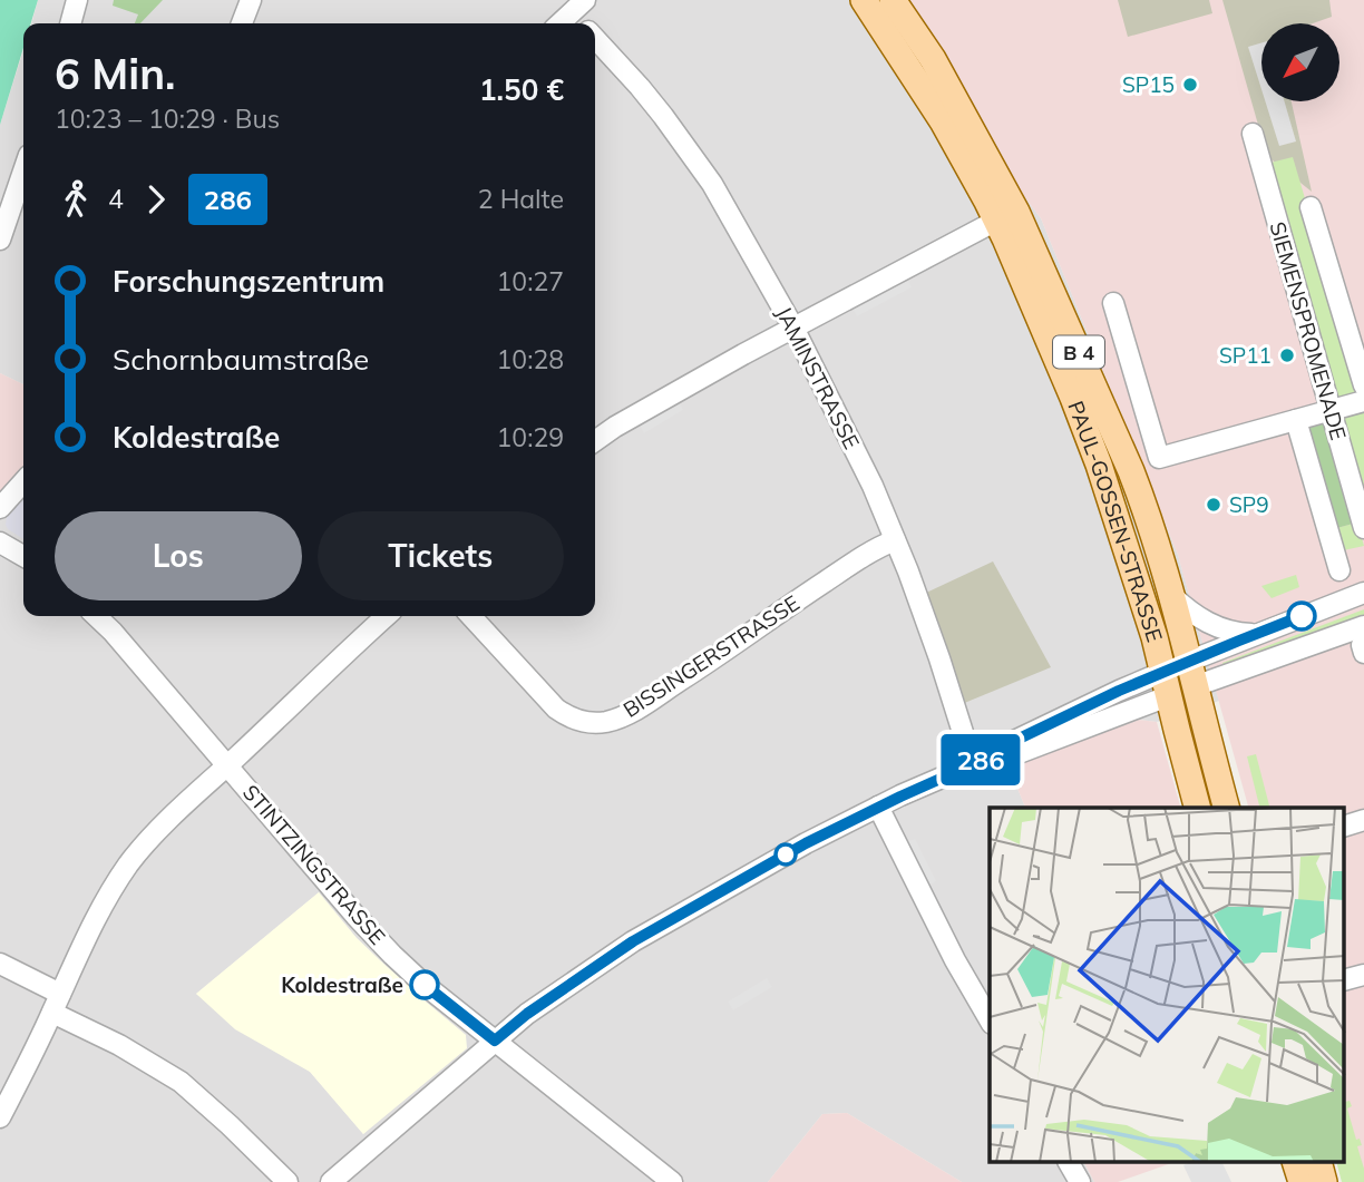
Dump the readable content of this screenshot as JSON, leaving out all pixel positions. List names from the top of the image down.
{
  "streets": {
    "main road": ["B 4", "PAUL-GOSSEN-STRASSE"],
    "street": [
      "SIEMENSPROMENADE",
      "JAMINSTRASSE",
      "BISSINGERSTRASSE",
      "STINTZINGSTRASSE"
    ]
  },
  "crossings": [
    ["JAMINSTRASSE", "BISSINGERSTRASSE"]
  ],
  "places": [
    "SP15",
    "SP11",
    "SP9",
    "Koldestraße"
  ],
  "lines": ["bus line 286"],
  "north": "bottom left",
  "page": {
    "on_map": "286",
    "heading": ["6 Min.", "10:23 – 10:29 · Bus", "1.50 €"],
    "legs": ["4", "286", "2 Halte"],
    "list": [
      {
        "name": "Forschungszentrum",
        "value": "10:27"
      },
      {
        "name": "Schornbaumstraße",
        "value": "10:28"
      },
      {
        "name": "Koldestraße",
        "value": "10:29"
      }
    ],
    "buttons": ["Los", "Tickets"]
  }
}
